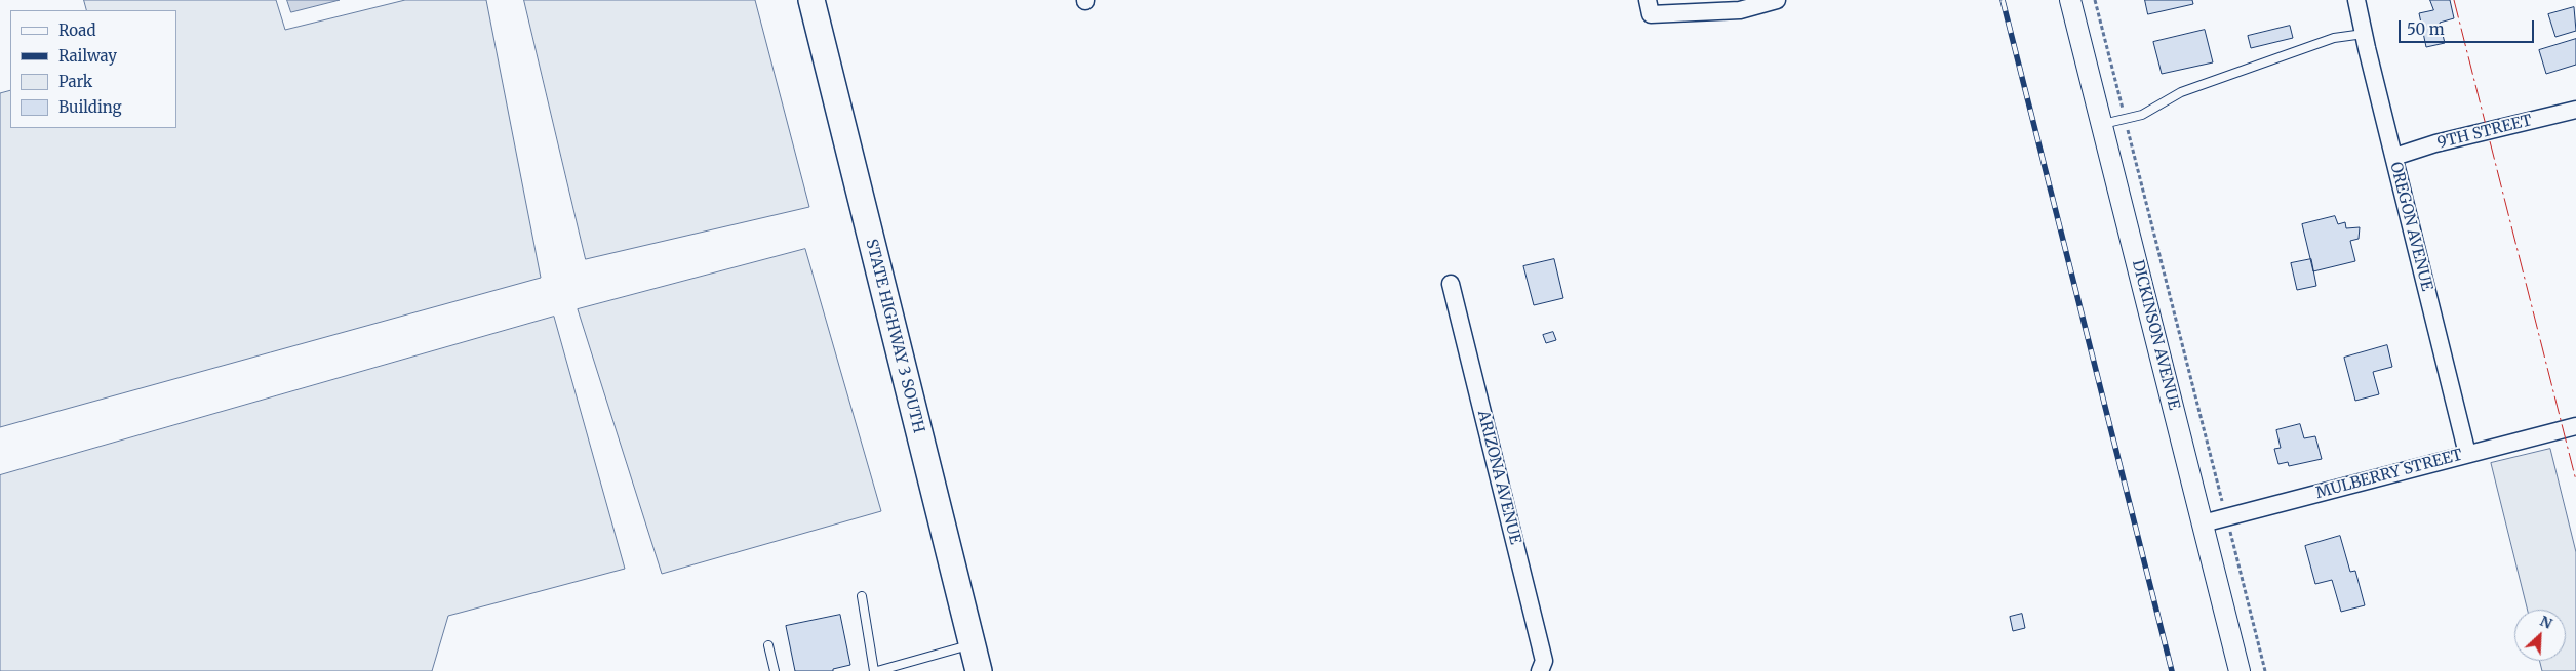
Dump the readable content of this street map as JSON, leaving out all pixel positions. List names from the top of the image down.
{
  "streets": {
    "main road": ["STATE HIGHWAY 3 SOUTH"],
    "street": [
      "9TH STREET",
      "OREGON AVENUE",
      "DICKINSON AVENUE",
      "MULBERRY STREET",
      "ARIZONA AVENUE"
    ]
  },
  "crossings": [
    ["9TH STREET", "OREGON AVENUE"],
    ["OREGON AVENUE", "MULBERRY STREET"],
    ["DICKINSON AVENUE", "MULBERRY STREET"]
  ],
  "legend": [
    "Road",
    "Railway",
    "Park",
    "Building"
  ],
  "scale_bar": "50 m",
  "north": "top right"
}
